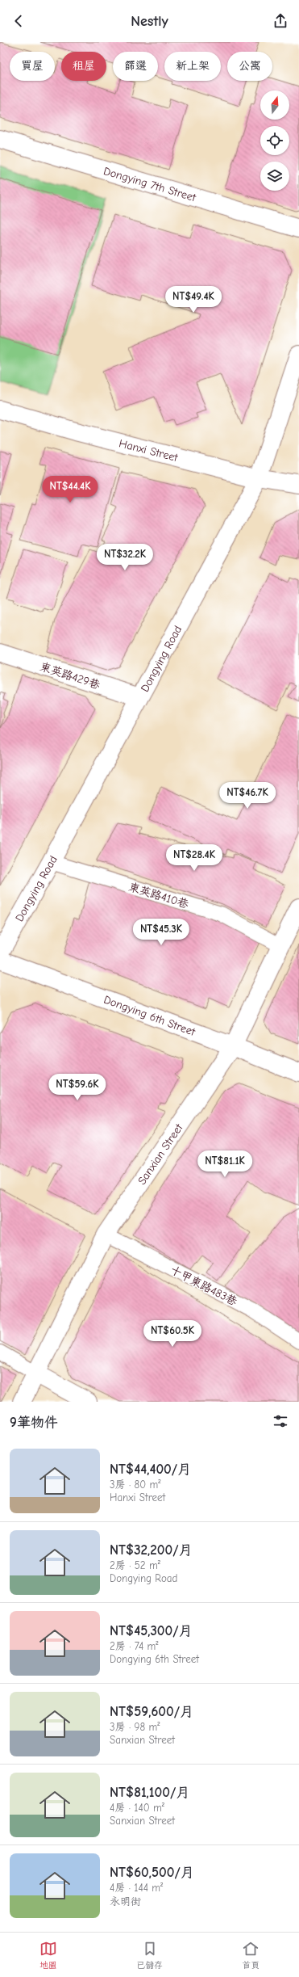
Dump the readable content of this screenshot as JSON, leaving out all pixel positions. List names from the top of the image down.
{
  "streets": {
    "street": [
      "Dongying 7th Street",
      "Hanxi Street",
      "Dongying Road",
      "東英路429巷",
      "Dongying 6th Street",
      "Sanxian Street"
    ],
    "lane": ["東英路410巷", "十甲東路483巷"]
  },
  "crossings": [
    ["Hanxi Street", "Dongying Road"],
    ["Dongying Road", "東英路429巷"],
    ["Dongying Road", "東英路410巷"],
    ["東英路410巷", "Sanxian Street"],
    ["Dongying 6th Street", "Sanxian Street"],
    ["Sanxian Street", "十甲東路483巷"]
  ],
  "north": "top",
  "page": {
    "header": "Nestly",
    "chip": [
      "買屋",
      "租屋",
      "篩選",
      "新上架",
      "公寓"
    ],
    "price": [
      "NT$49.4K",
      "NT$44.4K",
      "NT$32.2K",
      "NT$46.7K",
      "NT$28.4K",
      "NT$45.3K",
      "NT$59.6K",
      "NT$81.1K",
      "NT$60.5K"
    ],
    "heading": "9筆物件",
    "list": [
      {
        "name": "NT$44,400/月",
        "note": "3房 · 80 m² · Hanxi Street"
      },
      {
        "name": "NT$32,200/月",
        "note": "2房 · 52 m² · Dongying Road"
      },
      {
        "name": "NT$45,300/月",
        "note": "2房 · 74 m² · Dongying 6th Street"
      },
      {
        "name": "NT$59,600/月",
        "note": "3房 · 98 m² · Sanxian Street"
      },
      {
        "name": "NT$81,100/月",
        "note": "4房 · 140 m² · Sanxian Street"
      },
      {
        "name": "NT$60,500/月",
        "note": "4房 · 144 m² · 永明街"
      }
    ],
    "tabs": ["地圖", "已儲存", "首頁"]
  }
}
